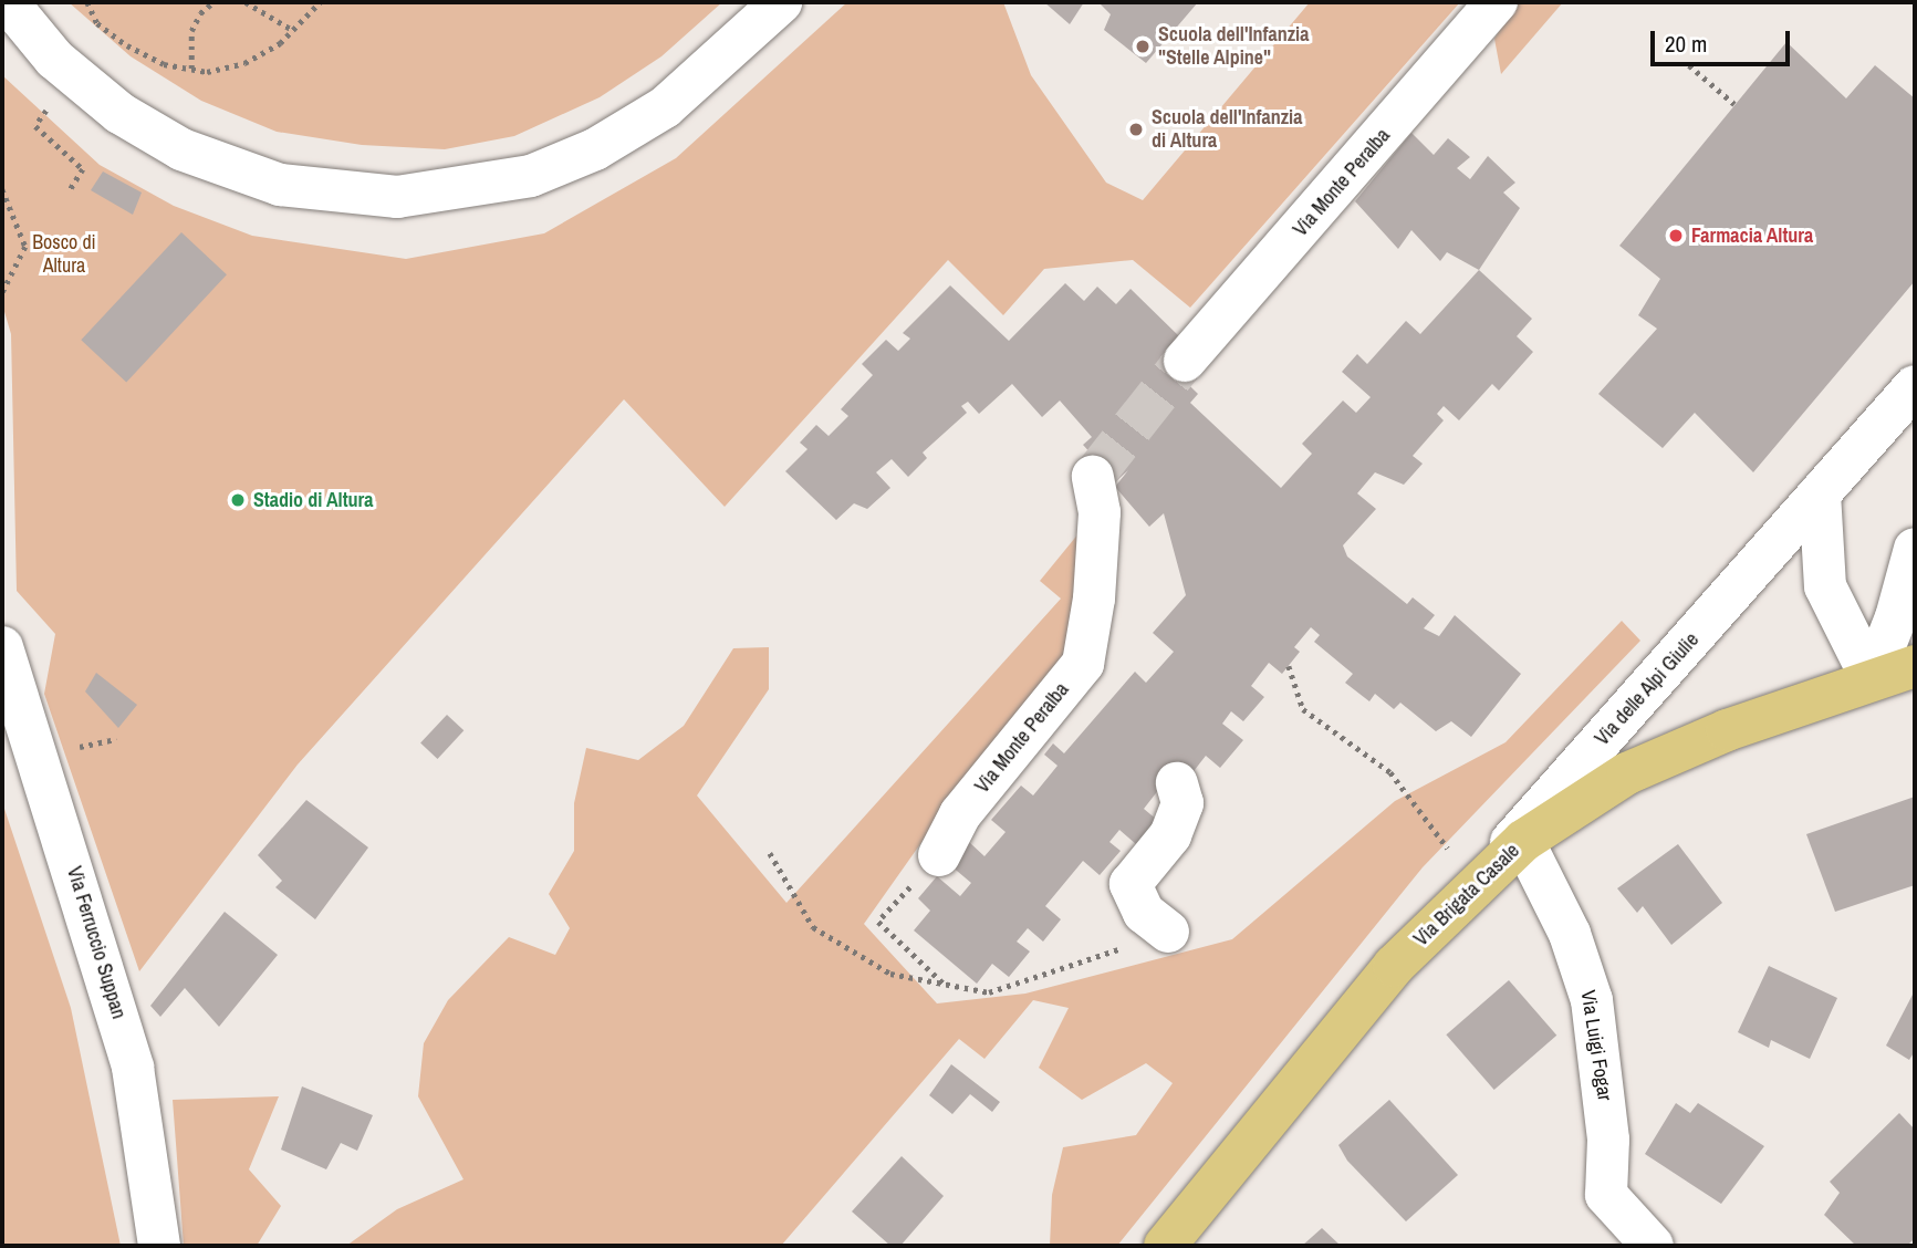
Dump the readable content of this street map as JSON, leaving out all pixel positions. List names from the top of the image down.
{
  "streets": {
    "main road": ["Via Brigata Casale"],
    "street": [
      "Via Monte Peralba",
      "Via delle Alpi Giulie",
      "Via Ferruccio Suppan",
      "Via Luigi Fogar"
    ]
  },
  "crossings": [
    ["Via delle Alpi Giulie", "Via Brigata Casale"],
    ["Via Brigata Casale", "Via Luigi Fogar"]
  ],
  "parks": ["Bosco di Altura"],
  "places": [
    "Scuola dell'Infanzia \"Stelle Alpine\"",
    "Scuola dell'Infanzia di Altura",
    "Farmacia Altura",
    "Stadio di Altura"
  ],
  "scale_bar": "20 m"
}
